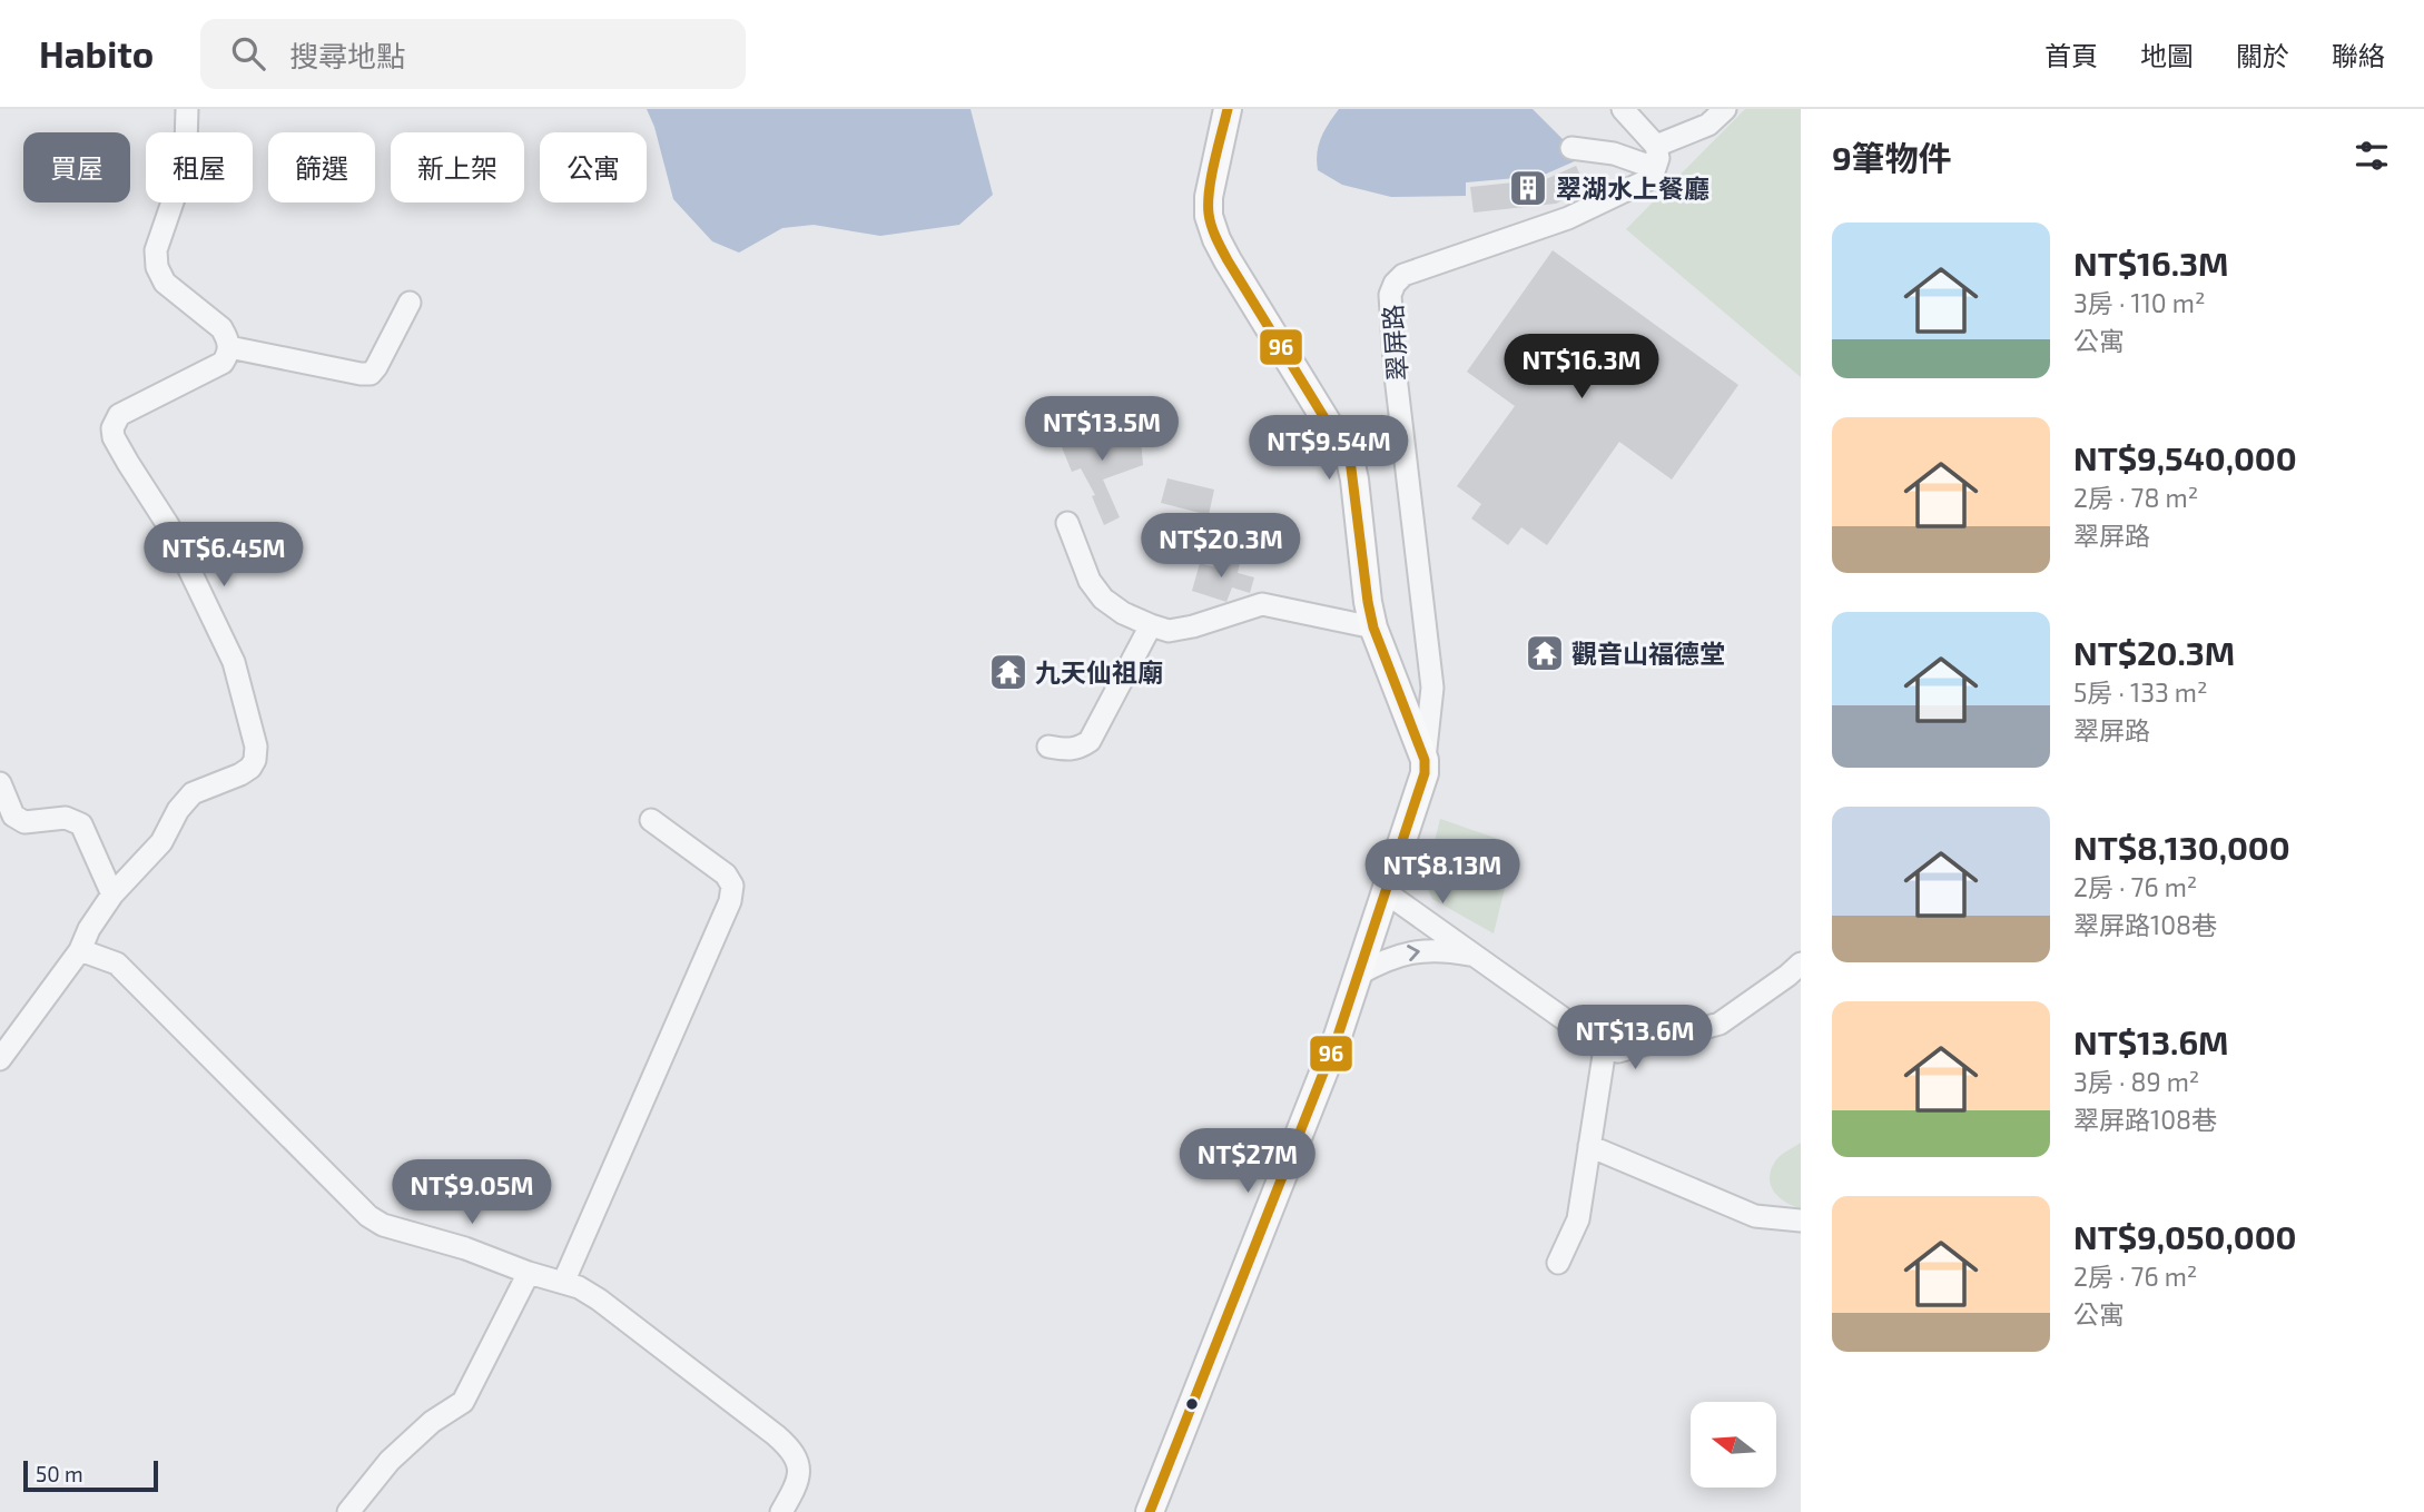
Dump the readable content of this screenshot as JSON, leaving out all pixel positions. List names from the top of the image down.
{
  "streets": {
    "main road": ["翠屏路"]
  },
  "places": {
    "building": ["翠湖水上餐廳"],
    "temple": ["觀音山福德堂", "九天仙祖廟"]
  },
  "lines": ["transit line 96"],
  "scale_bar": "50 m",
  "north": "left",
  "page": {
    "header": "Habito",
    "search": "搜尋地點",
    "nav": [
      "首頁",
      "地圖",
      "關於",
      "聯絡"
    ],
    "heading": "9筆物件",
    "chip": [
      "買屋",
      "租屋",
      "篩選",
      "新上架",
      "公寓"
    ],
    "list": [
      {
        "name": "NT$16.3M",
        "note": "3房 · 110 m² · 公寓"
      },
      {
        "name": "NT$9,540,000",
        "note": "2房 · 78 m² · 翠屏路"
      },
      {
        "name": "NT$20.3M",
        "note": "5房 · 133 m² · 翠屏路"
      },
      {
        "name": "NT$8,130,000",
        "note": "2房 · 76 m² · 翠屏路108巷"
      },
      {
        "name": "NT$13.6M",
        "note": "3房 · 89 m² · 翠屏路108巷"
      },
      {
        "name": "NT$9,050,000",
        "note": "2房 · 76 m² · 公寓"
      }
    ],
    "price": [
      "NT$16.3M",
      "NT$13.5M",
      "NT$9.54M",
      "NT$20.3M",
      "NT$6.45M",
      "NT$8.13M",
      "NT$13.6M",
      "NT$27M",
      "NT$9.05M"
    ],
    "scale": "50 m"
  }
}
